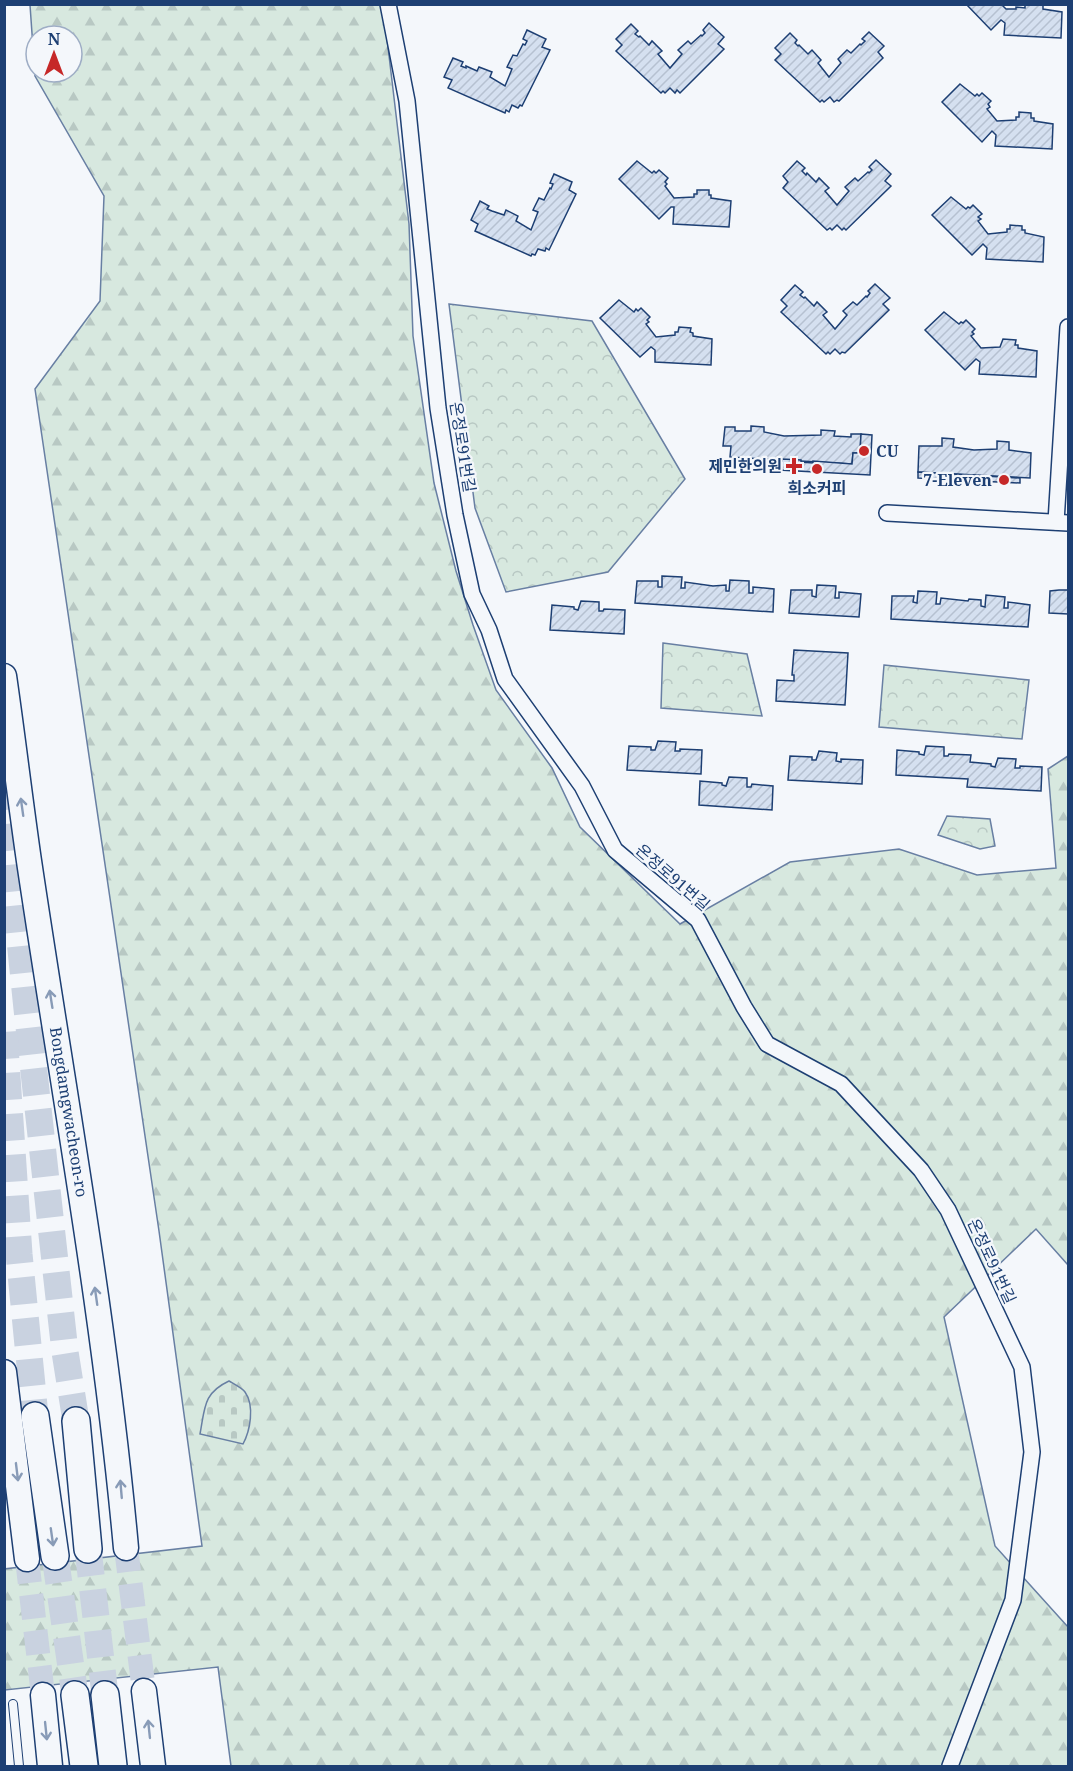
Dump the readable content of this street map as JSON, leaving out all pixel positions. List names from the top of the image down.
{
  "streets": {
    "highway": ["Bongdamgwacheon-ro"],
    "street": ["온정로91번길"]
  },
  "places": {
    "other": ["CU", "희소커피", "7-Eleven"],
    "health": ["제민한의원"]
  },
  "north": "top"
}
